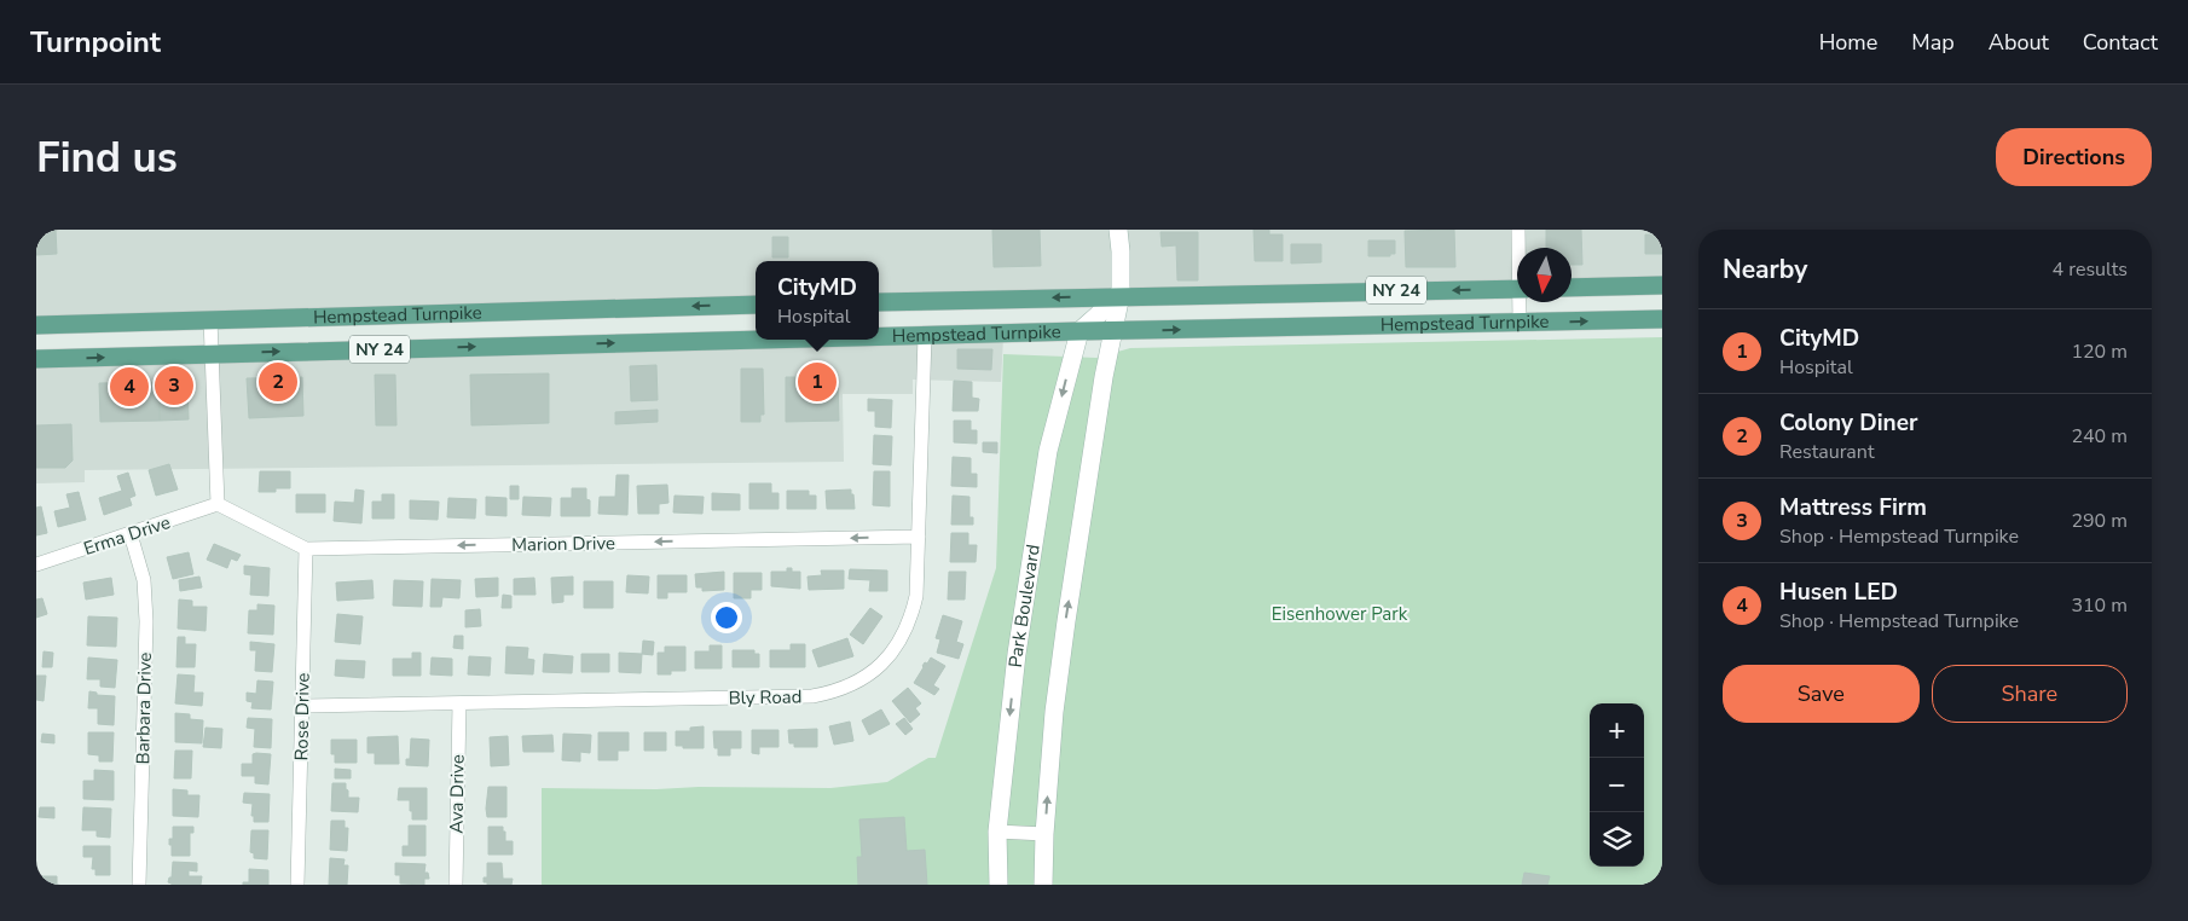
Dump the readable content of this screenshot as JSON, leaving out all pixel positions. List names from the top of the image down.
{
  "streets": {
    "main road": ["NY 24", "Hempstead Turnpike"],
    "street": [
      "Erma Drive",
      "Marion Drive",
      "Park Boulevard",
      "Bly Road",
      "Barbara Drive",
      "Rose Drive",
      "Ava Drive"
    ]
  },
  "crossings": [
    ["Hempstead Turnpike", "Park Boulevard"],
    ["Hempstead Turnpike", "Bly Road"],
    ["Erma Drive", "Marion Drive"],
    ["Erma Drive", "Barbara Drive"],
    ["Marion Drive", "Bly Road"],
    ["Marion Drive", "Rose Drive"],
    ["Bly Road", "Rose Drive"],
    ["Bly Road", "Ava Drive"]
  ],
  "one_way": ["Marion Drive"],
  "parks": ["Eisenhower Park"],
  "north": "bottom",
  "page": {
    "header": "Turnpoint",
    "nav": [
      "Home",
      "Map",
      "About",
      "Contact"
    ],
    "buttons": [
      "Directions",
      ["Save", "Share"]
    ],
    "title": "Find us",
    "heading": ["Nearby", "4 results"],
    "popup": ["CityMD", "Hospital"],
    "list": [
      {
        "mark": "1",
        "name": "CityMD",
        "note": "Hospital",
        "value": "120 m"
      },
      {
        "mark": "2",
        "name": "Colony Diner",
        "note": "Restaurant",
        "value": "240 m"
      },
      {
        "mark": "3",
        "name": "Mattress Firm",
        "note": "Shop · Hempstead Turnpike",
        "value": "290 m"
      },
      {
        "mark": "4",
        "name": "Husen LED",
        "note": "Shop · Hempstead Turnpike",
        "value": "310 m"
      }
    ],
    "pins": [
      "1",
      "2",
      "3",
      "4"
    ],
    "map_buttons": ["+", "−"]
  }
}
